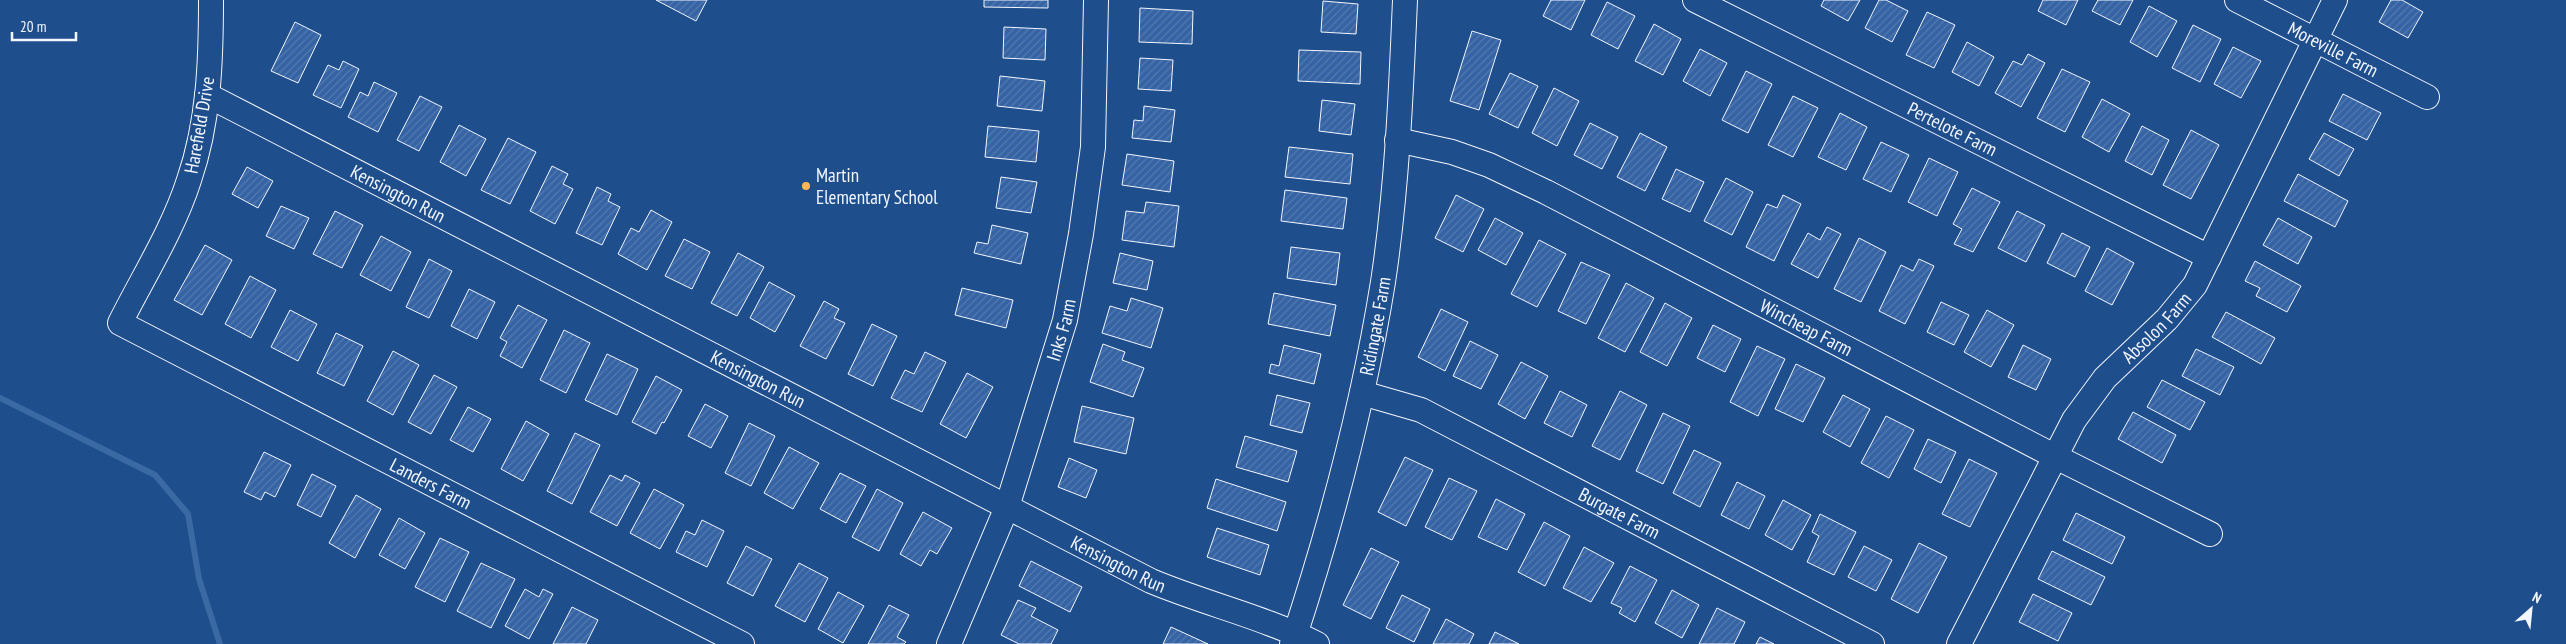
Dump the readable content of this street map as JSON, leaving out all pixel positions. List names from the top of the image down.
{
  "streets": {
    "street": [
      "Moreville Farm",
      "Harefield Drive",
      "Pertelote Farm",
      "Kensington Run",
      "Ridingate Farm",
      "Absolon Farm",
      "Wincheap Farm",
      "Inks Farm",
      "Landers Farm",
      "Burgate Farm"
    ]
  },
  "crossings": [
    ["Moreville Farm", "Absolon Farm"],
    ["Harefield Drive", "Kensington Run"],
    ["Harefield Drive", "Landers Farm"],
    ["Pertelote Farm", "Absolon Farm"],
    ["Kensington Run", "Ridingate Farm"],
    ["Kensington Run", "Inks Farm"],
    ["Ridingate Farm", "Wincheap Farm"],
    ["Ridingate Farm", "Burgate Farm"],
    ["Absolon Farm", "Wincheap Farm"]
  ],
  "places": ["Martin Elementary School"],
  "scale_bar": "20 m",
  "north": "top right"
}
